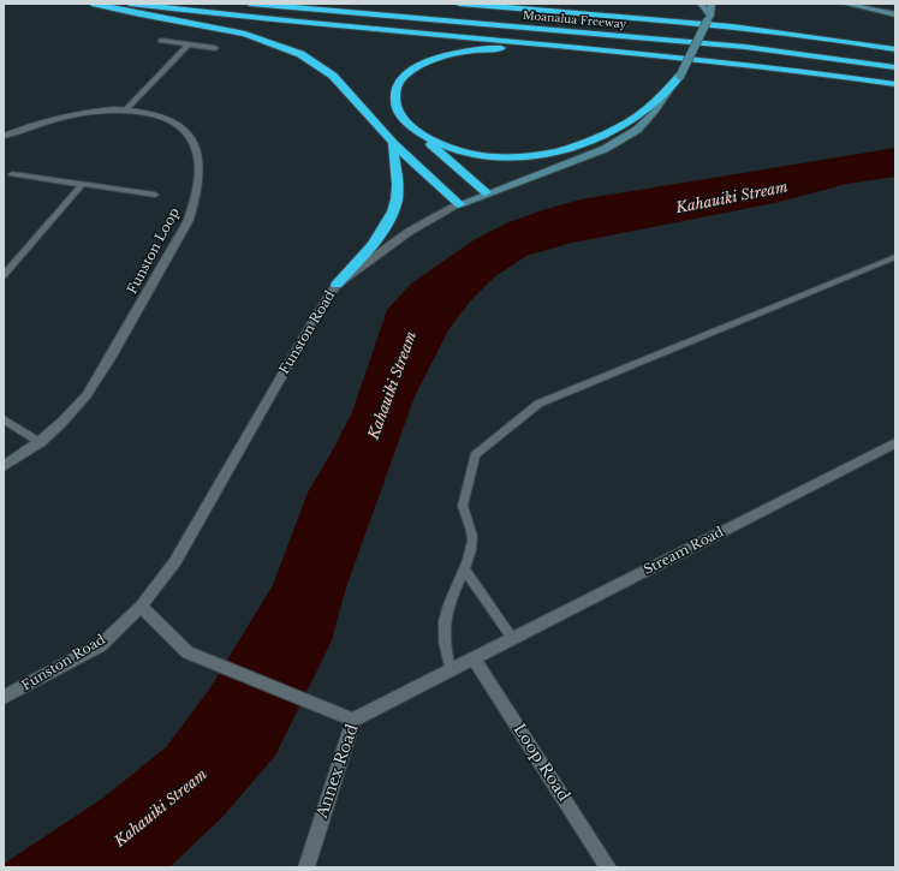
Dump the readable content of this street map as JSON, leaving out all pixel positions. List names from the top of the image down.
{
  "streets": {
    "highway": ["Moanalua Freeway"],
    "street": [
      "Funston Loop",
      "Funston Road",
      "Stream Road",
      "Loop Road",
      "Annex Road"
    ]
  },
  "crossings": [
    ["Stream Road", "Loop Road"],
    ["Stream Road", "Annex Road"],
    ["Loop Road", "Annex Road"]
  ],
  "water": ["Kahauiki Stream"]
}
